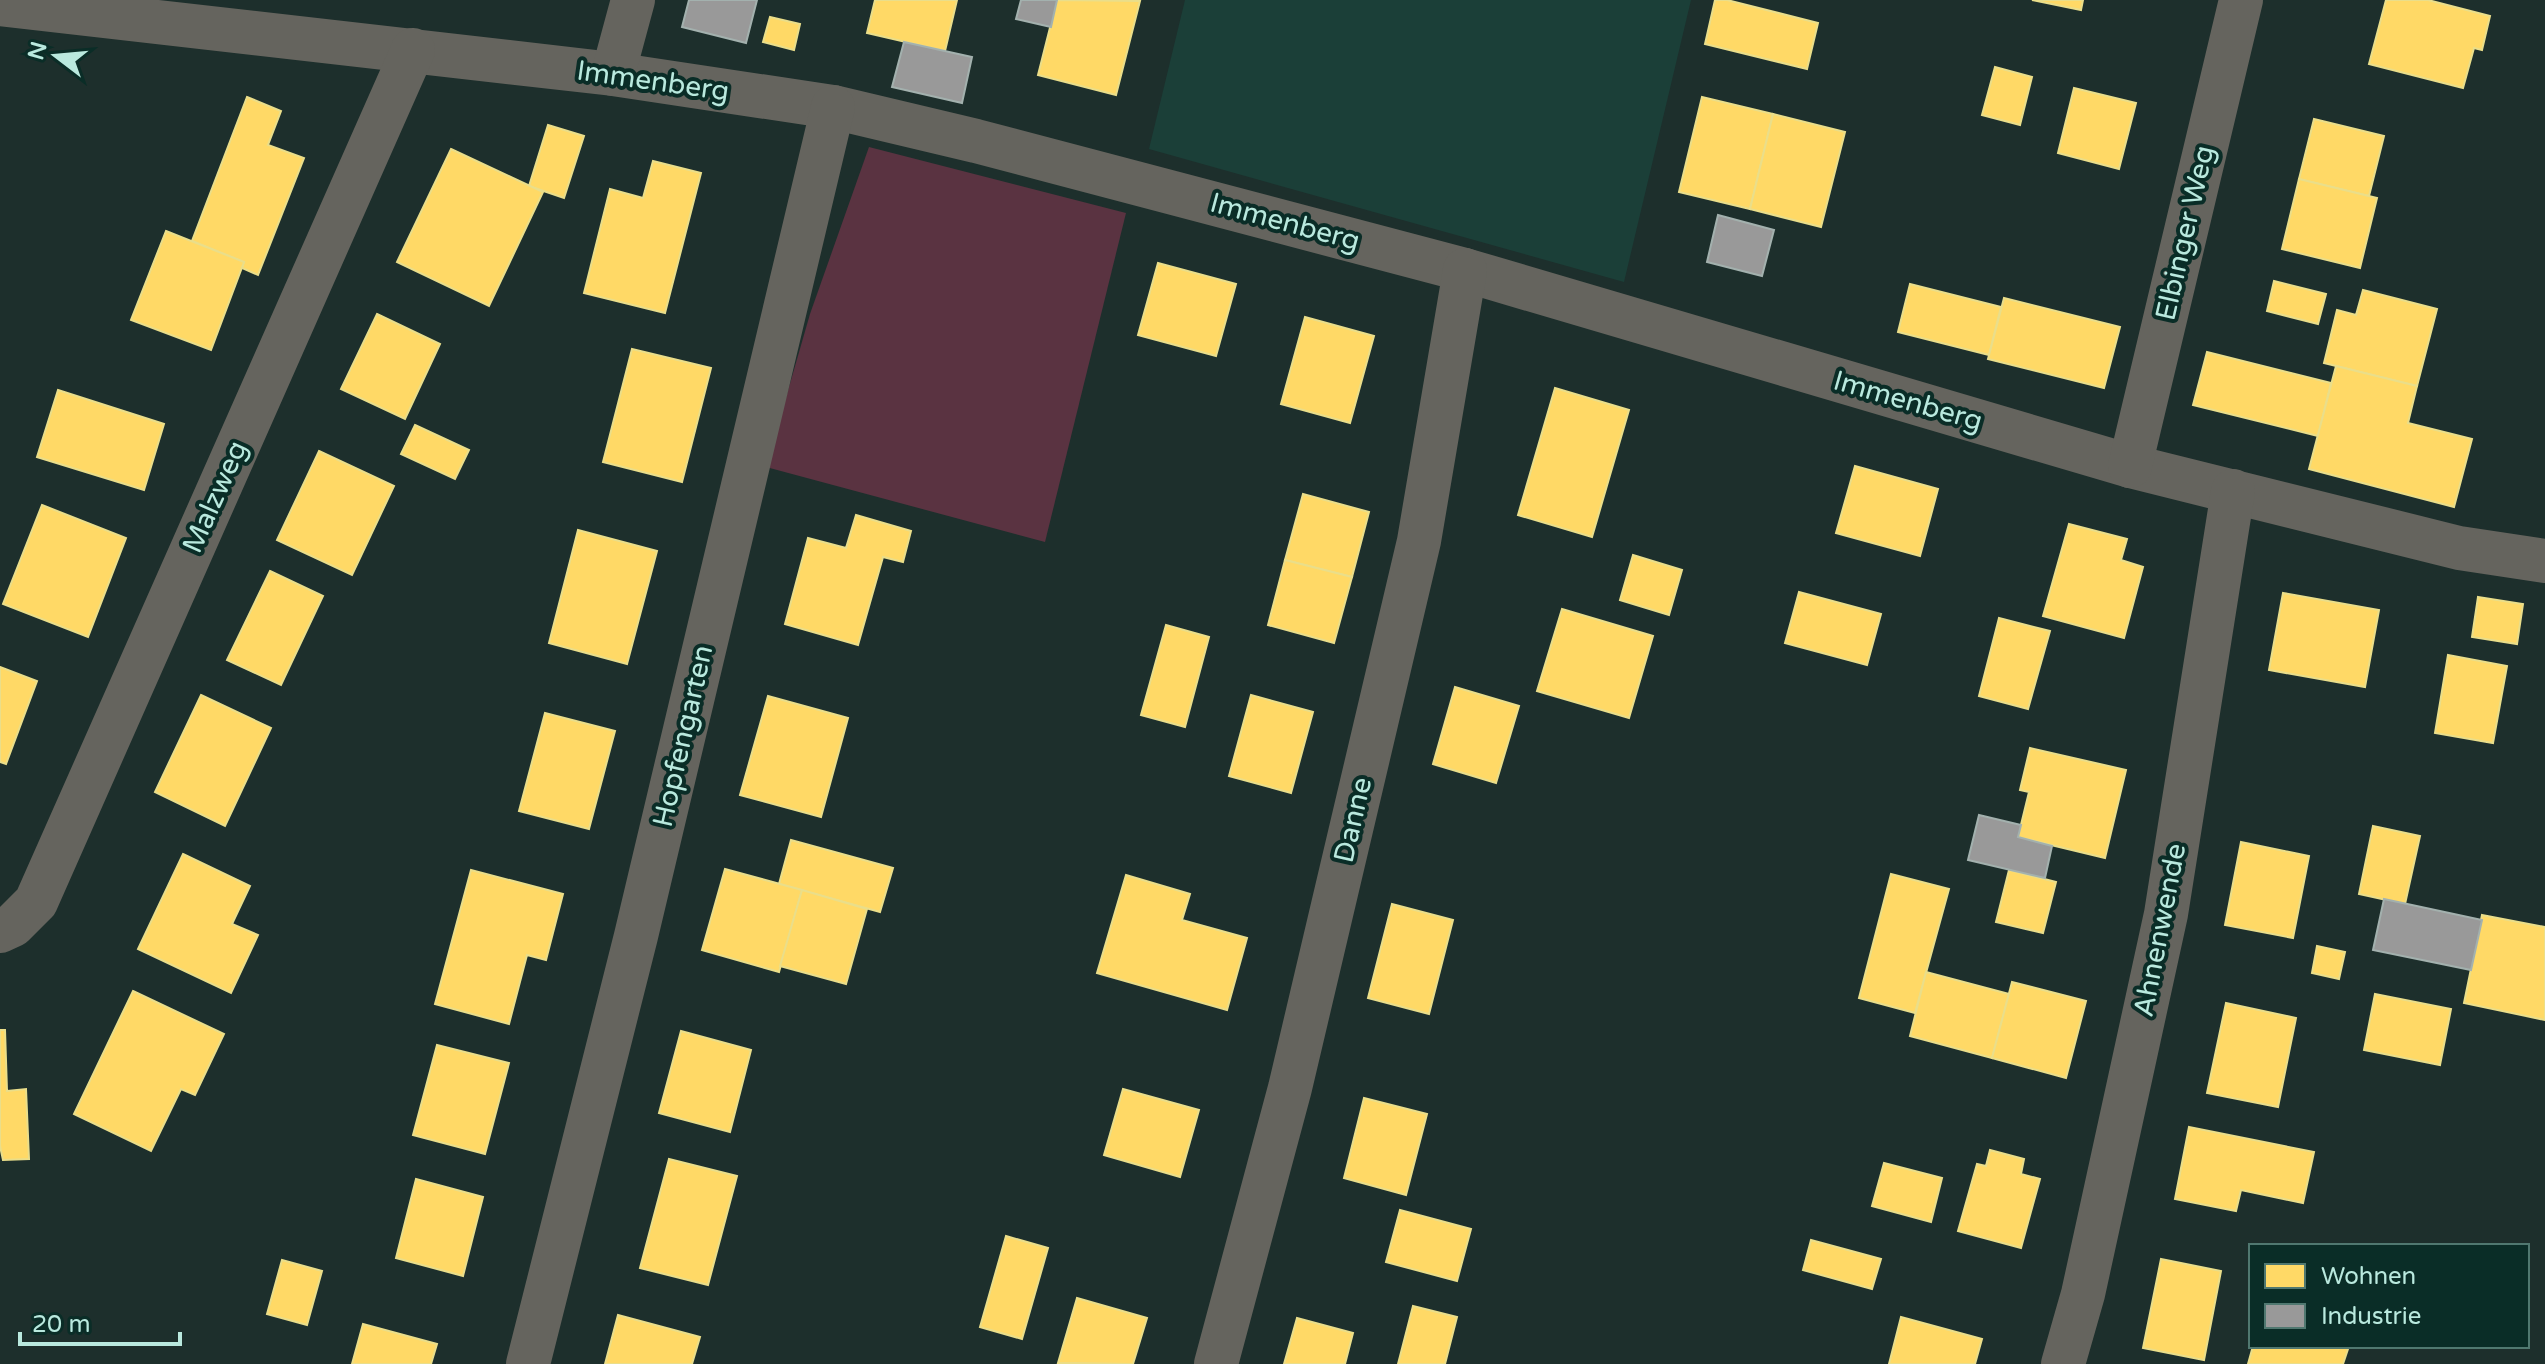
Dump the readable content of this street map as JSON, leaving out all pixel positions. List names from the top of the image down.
{
  "streets": {
    "street": [
      "Immenberg",
      "Elbinger Weg",
      "Malzweg",
      "Hopfengarten",
      "Danne",
      "Ahnenwende"
    ]
  },
  "crossings": [
    ["Immenberg", "Elbinger Weg"],
    ["Immenberg", "Malzweg"],
    ["Immenberg", "Hopfengarten"],
    ["Immenberg", "Danne"],
    ["Immenberg", "Ahnenwende"]
  ],
  "legend": ["Wohnen", "Industrie"],
  "scale_bar": "20 m",
  "north": "left"
}
